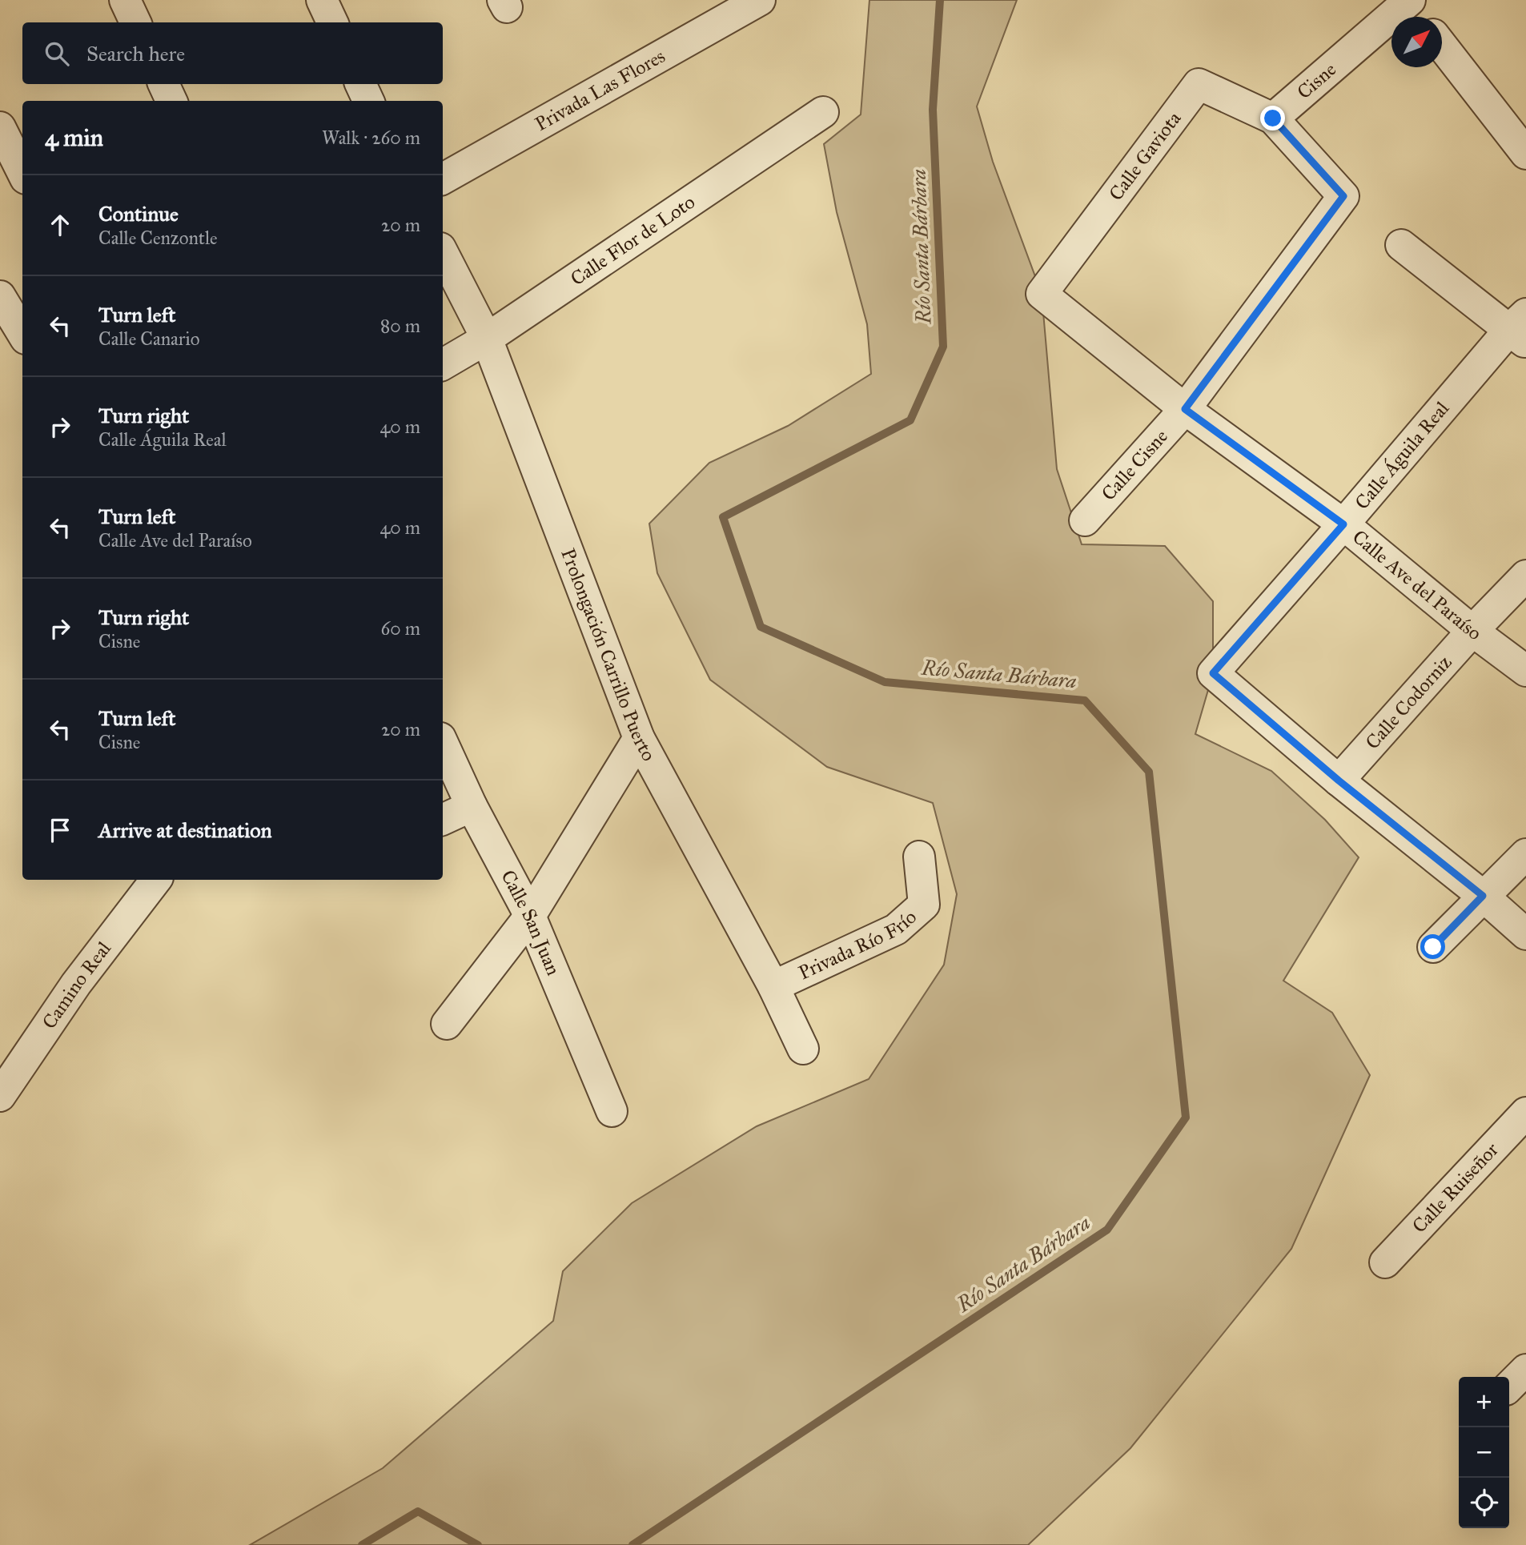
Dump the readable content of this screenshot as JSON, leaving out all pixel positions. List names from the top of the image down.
{
  "streets": {
    "street": [
      "Cisne",
      "Privada Las Flores",
      "Calle Gaviota",
      "Calle Flor de Loto",
      "Calle Águila Real",
      "Calle Cisne",
      "Calle Ave del Paraíso",
      "Prolongación Carrillo Puerto",
      "Calle Codorniz",
      "Calle San Juan",
      "Privada Río Frío",
      "Camino Real",
      "Calle Ruiseñor"
    ]
  },
  "crossings": [
    ["Cisne", "Calle Gaviota"],
    ["Calle Gaviota", "Calle Ave del Paraíso"],
    ["Calle Flor de Loto", "Prolongación Carrillo Puerto"],
    ["Calle Águila Real", "Calle Ave del Paraíso"],
    ["Calle Águila Real", "Calle Codorniz"],
    ["Calle Cisne", "Calle Ave del Paraíso"],
    ["Calle Ave del Paraíso", "Calle Codorniz"],
    ["Prolongación Carrillo Puerto", "Privada Río Frío"]
  ],
  "water": ["Río Santa Bárbara"],
  "north": "top right",
  "page": {
    "search": "Search here",
    "heading": ["4 min", "Walk · 260 m"],
    "list": [
      ["Continue", "Calle Cenzontle", "20 m"],
      ["Turn left", "Calle Canario", "80 m"],
      ["Turn right", "Calle Águila Real", "40 m"],
      ["Turn left", "Calle Ave del Paraíso", "40 m"],
      ["Turn right", "Cisne", "60 m"],
      ["Turn left", "Cisne", "20 m"],
      "Arrive at destination"
    ],
    "map_buttons": ["+", "−"]
  }
}
